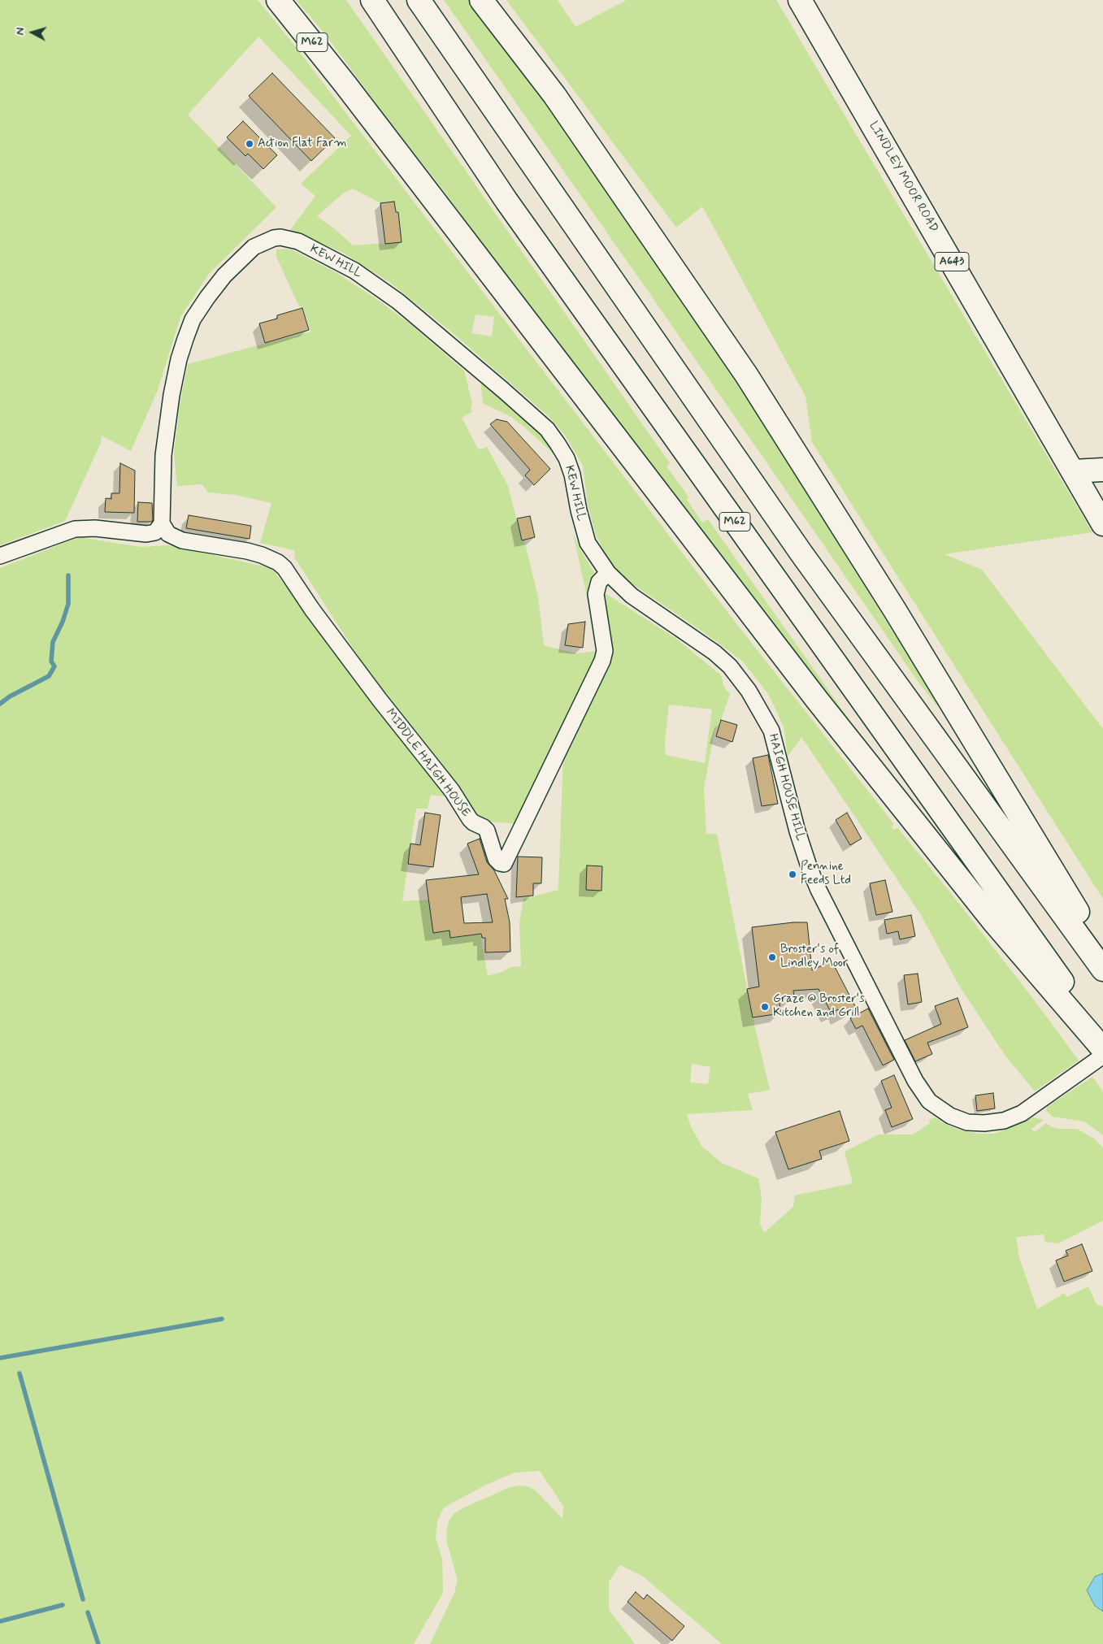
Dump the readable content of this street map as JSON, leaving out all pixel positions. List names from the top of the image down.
{
  "streets": {
    "main road": ["M62", "LINDLEY MOOR ROAD", "A643"],
    "street": ["KEW HILL", "MIDDLE HAIGH HOUSE", "HAIGH HOUSE HILL"]
  },
  "crossings": [
    ["KEW HILL", "MIDDLE HAIGH HOUSE"],
    ["KEW HILL", "HAIGH HOUSE HILL"],
    ["MIDDLE HAIGH HOUSE", "HAIGH HOUSE HILL"]
  ],
  "places": [
    "Action Flat Farm",
    "Pennine Feeds Ltd",
    "Broster's of Lindley Moor",
    "Graze @ Broster's Kitchen and Grill"
  ],
  "north": "left"
}
